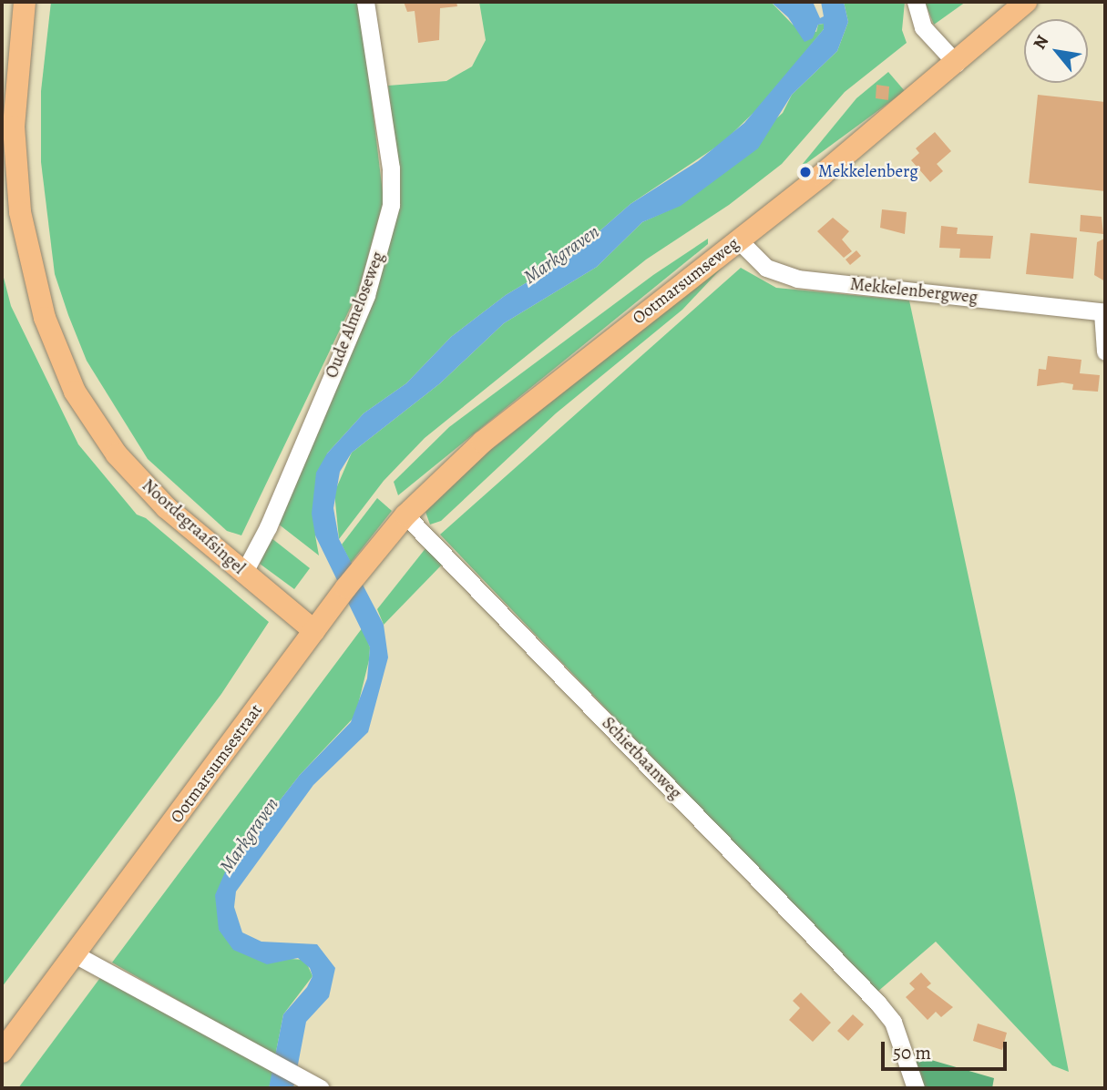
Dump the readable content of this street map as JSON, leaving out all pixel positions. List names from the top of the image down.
{
  "streets": {
    "main road": ["Ootmarsumseweg", "Noordegraafsingel", "Ootmarsumsestraat"],
    "street": ["Mekkelenbergweg", "Oude Almeloseweg", "Schietbaanweg"]
  },
  "crossings": [
    ["Ootmarsumseweg", "Mekkelenbergweg"],
    ["Ootmarsumseweg", "Schietbaanweg"],
    ["Ootmarsumseweg", "Ootmarsumsestraat"],
    ["Oude Almeloseweg", "Noordegraafsingel"],
    ["Noordegraafsingel", "Ootmarsumsestraat"]
  ],
  "water": ["Markgraven"],
  "places": ["Mekkelenberg"],
  "scale_bar": "50 m",
  "north": "top left"
}
